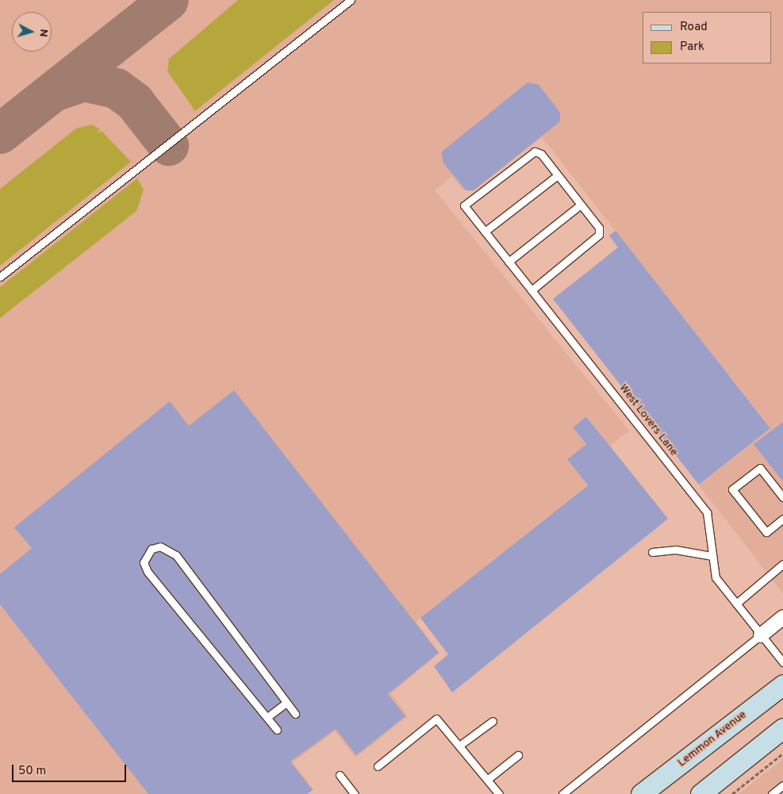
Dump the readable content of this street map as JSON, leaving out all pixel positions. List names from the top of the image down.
{
  "streets": {
    "main road": ["Lemmon Avenue"],
    "lane": ["West Lovers Lane"]
  },
  "legend": ["Road", "Park"],
  "scale_bar": "50 m",
  "north": "right"
}
